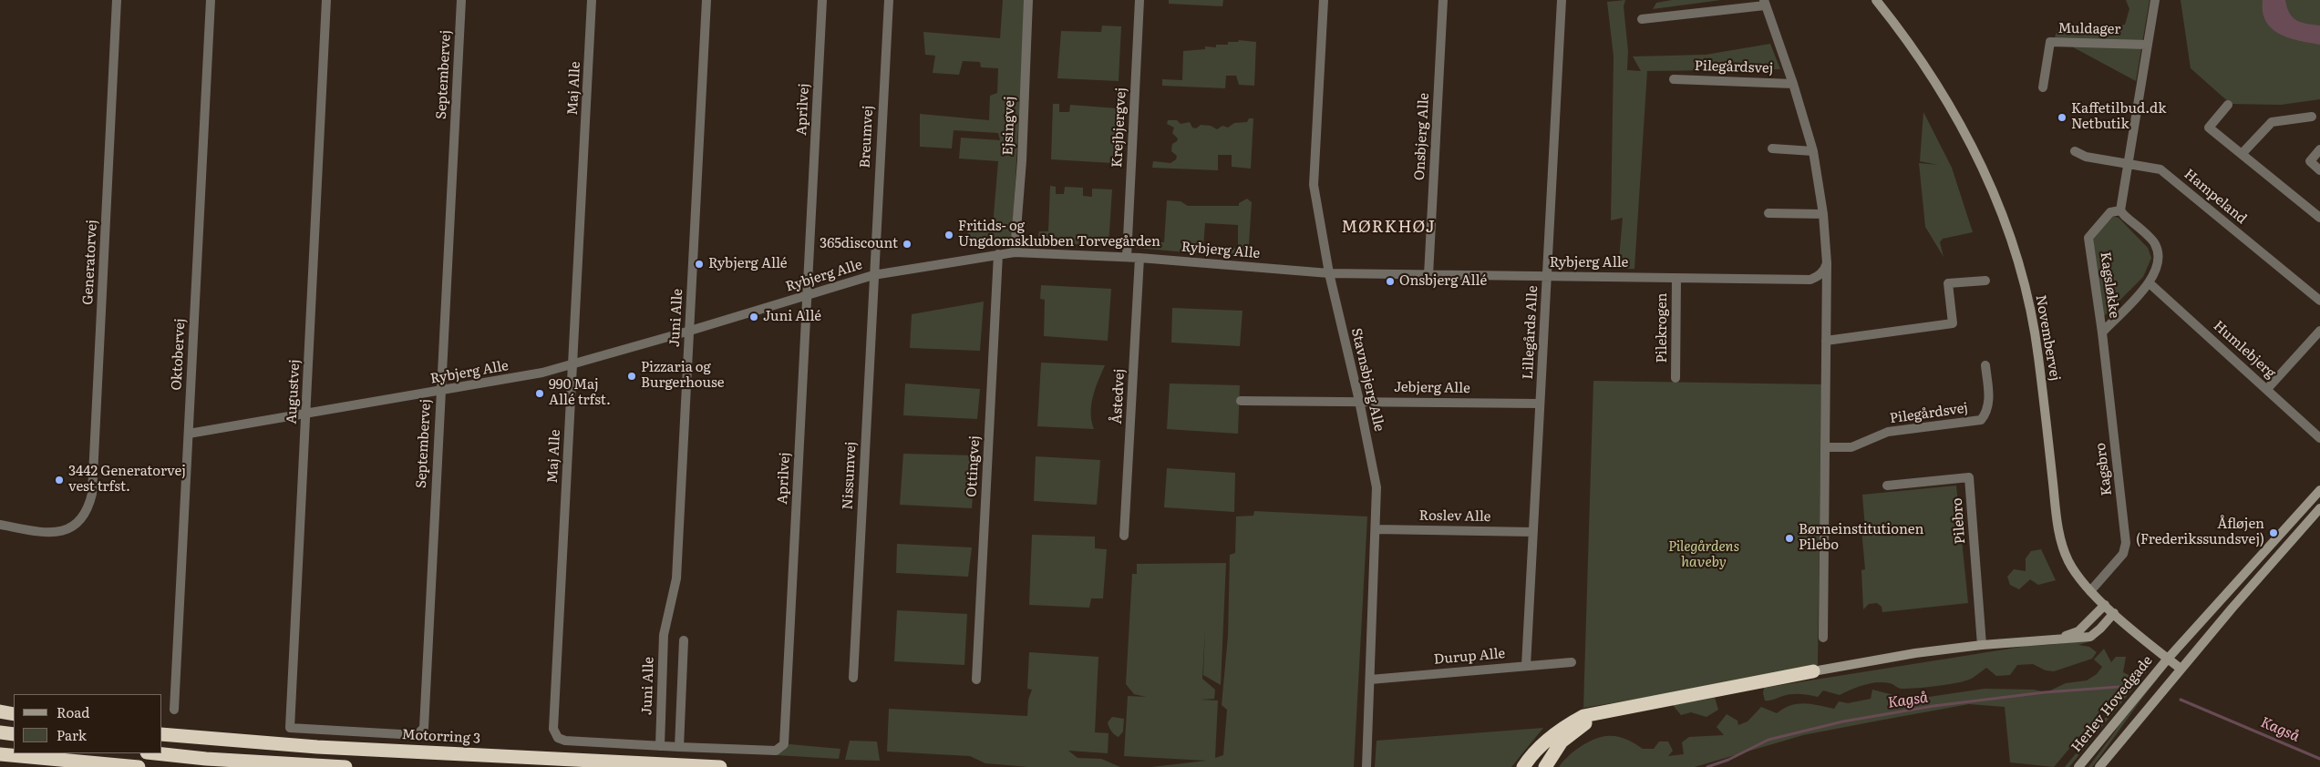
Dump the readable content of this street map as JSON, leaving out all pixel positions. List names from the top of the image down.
{
  "streets": {
    "highway": ["Motorring 3"],
    "street": [
      "Muldager",
      "Pilegårdsvej",
      "Septembervej",
      "Maj Alle",
      "Aprilvej",
      "Ejsingvej",
      "Krejbjergvej",
      "Breumvej",
      "Onsbjerg Alle",
      "Hampeland",
      "Rybjerg Alle",
      "Generatorvej",
      "Kagsløkke",
      "Juni Alle",
      "Pilekrogen",
      "Lillegårds Alle",
      "Novembervej",
      "Humlebjerg",
      "Oktobervej",
      "Stavnsbjerg Alle",
      "Jebjerg Alle",
      "Augustvej",
      "Åstedvej",
      "Ottingvej",
      "Kagsbro",
      "Nissumvej",
      "Roslev Alle",
      "Pilebro",
      "Durup Alle",
      "Herlev Hovedgade"
    ]
  },
  "crossings": [
    ["Pilegårdsvej", "Rybjerg Alle"],
    ["Septembervej", "Rybjerg Alle"],
    ["Septembervej", "Augustvej"],
    ["Maj Alle", "Aprilvej"],
    ["Maj Alle", "Rybjerg Alle"],
    ["Maj Alle", "Juni Alle"],
    ["Aprilvej", "Rybjerg Alle"],
    ["Ejsingvej", "Rybjerg Alle"],
    ["Krejbjergvej", "Rybjerg Alle"],
    ["Breumvej", "Rybjerg Alle"],
    ["Breumvej", "Nissumvej"],
    ["Onsbjerg Alle", "Rybjerg Alle"],
    ["Rybjerg Alle", "Juni Alle"],
    ["Rybjerg Alle", "Pilekrogen"],
    ["Rybjerg Alle", "Lillegårds Alle"],
    ["Rybjerg Alle", "Oktobervej"],
    ["Rybjerg Alle", "Stavnsbjerg Alle"],
    ["Rybjerg Alle", "Augustvej"],
    ["Rybjerg Alle", "Åstedvej"],
    ["Rybjerg Alle", "Ottingvej"],
    ["Rybjerg Alle", "Nissumvej"],
    ["Kagsløkke", "Humlebjerg"],
    ["Kagsløkke", "Kagsbro"],
    ["Lillegårds Alle", "Jebjerg Alle"],
    ["Lillegårds Alle", "Roslev Alle"],
    ["Lillegårds Alle", "Durup Alle"],
    ["Novembervej", "Kagsbro"],
    ["Novembervej", "Herlev Hovedgade"],
    ["Stavnsbjerg Alle", "Jebjerg Alle"],
    ["Stavnsbjerg Alle", "Roslev Alle"],
    ["Stavnsbjerg Alle", "Durup Alle"]
  ],
  "districts": ["MØRKHØJ"],
  "water": ["Kagså"],
  "parks": ["Pilegårdens haveby"],
  "places": [
    "Kaffetilbud.dk Netbutik",
    "Fritids- og Ungdomsklubben Torvegården",
    "365discount",
    "Rybjerg Allé",
    "Onsbjerg Allé",
    "Juni Allé",
    "Pizzaria og Burgerhouse",
    "990 Maj Allé trfst.",
    "3442 Generatorvej vest trfst.",
    "Åfløjen (Frederikssundsvej)",
    "Børneinstitutionen Pilebo"
  ],
  "legend": ["Road", "Park"]
}
